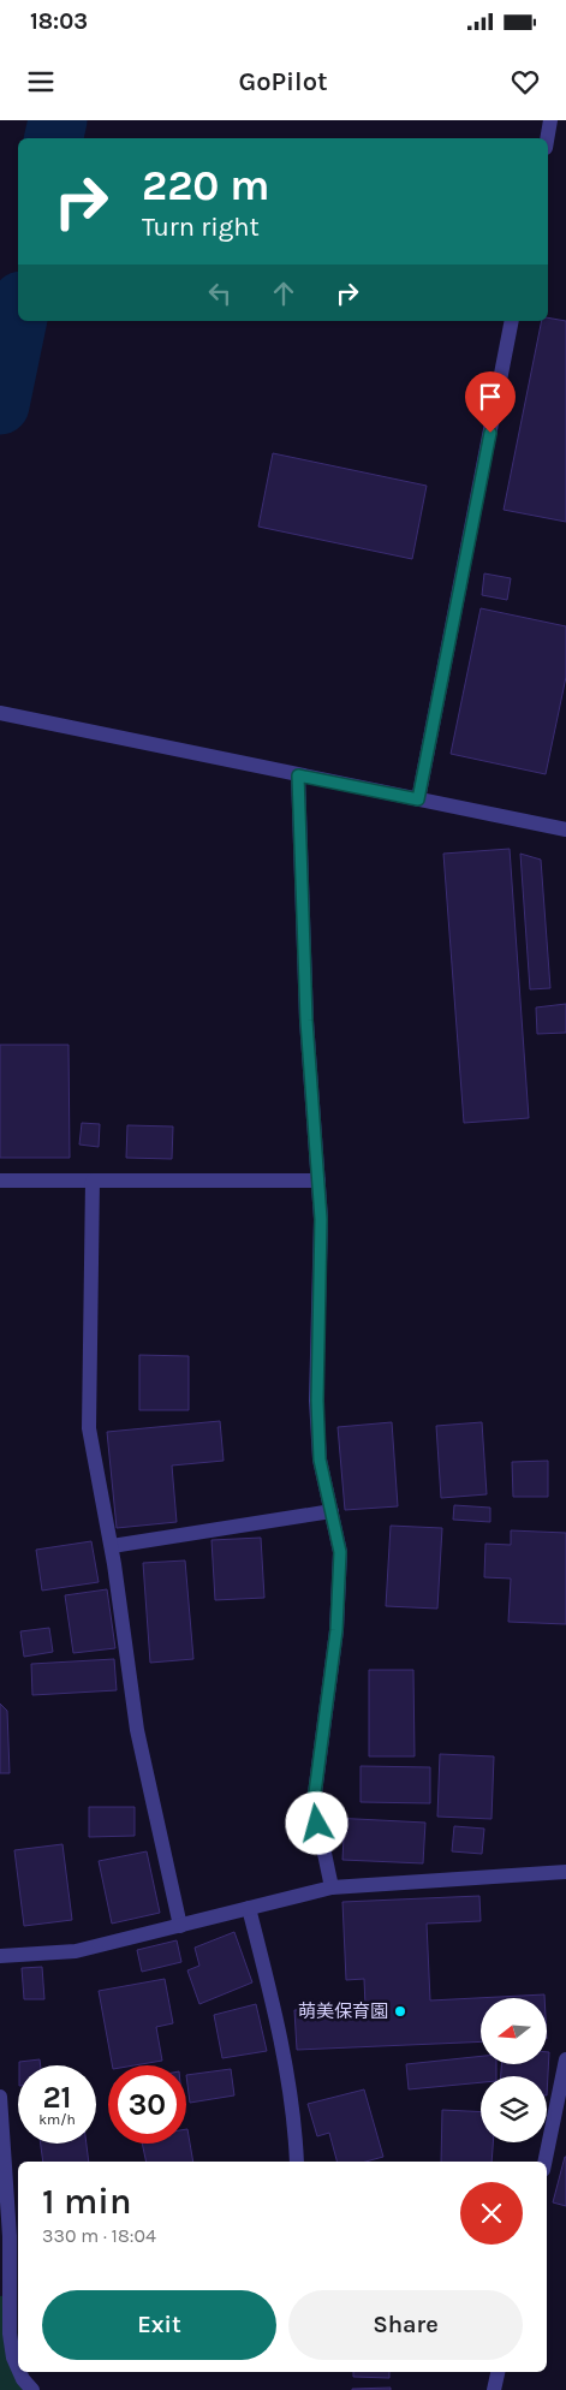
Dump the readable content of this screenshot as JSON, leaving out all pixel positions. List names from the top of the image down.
{
  "places": ["萌美保育園"],
  "north": "left",
  "page": {
    "status": "18:03",
    "header": "GoPilot",
    "turn": ["220 m", "Turn right"],
    "speed": "21 km/h",
    "limit": "30",
    "heading": ["1 min", "330 m · 18:04"],
    "buttons": ["Exit", "Share"]
  }
}
